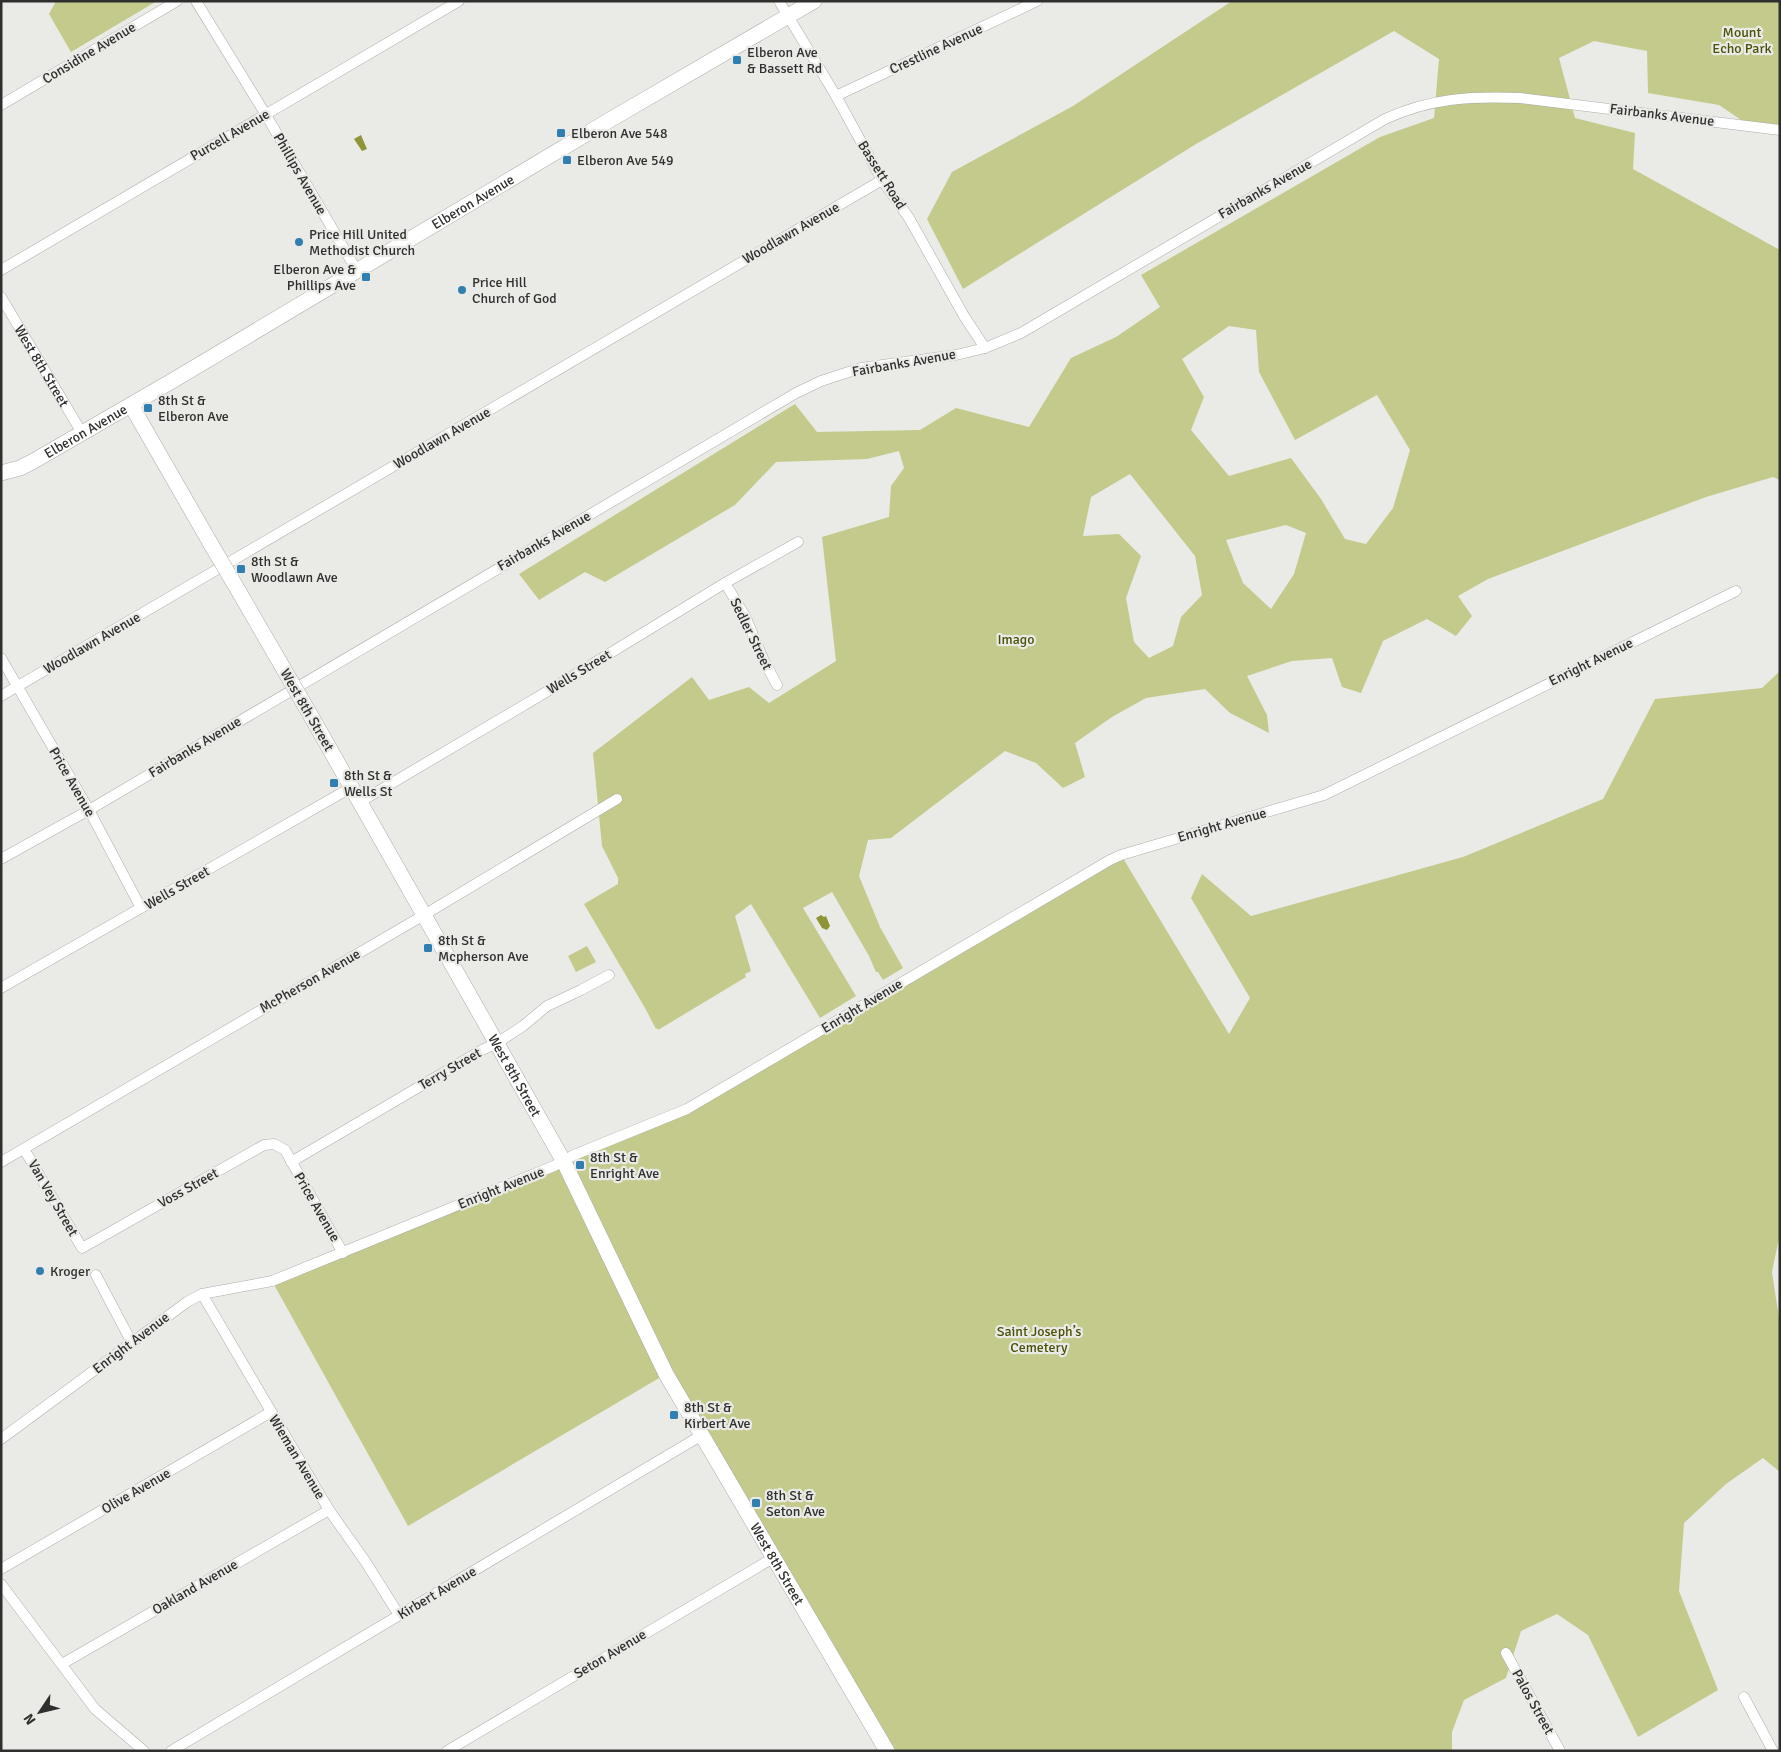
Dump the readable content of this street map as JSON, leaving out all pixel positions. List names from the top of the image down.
{
  "streets": {
    "street": [
      "Crestline Avenue",
      "Considine Avenue",
      "Fairbanks Avenue",
      "Purcell Avenue",
      "Phillips Avenue",
      "Bassett Road",
      "Elberon Avenue",
      "Woodlawn Avenue",
      "West 8th Street",
      "Sedler Street",
      "Enright Avenue",
      "Wells Street",
      "Price Avenue",
      "McPherson Avenue",
      "Terry Street",
      "Voss Street",
      "Van Vey Street",
      "Wieman Avenue",
      "Olive Avenue",
      "Oakland Avenue",
      "Kirbert Avenue",
      "Seton Avenue",
      "Palos Street"
    ]
  },
  "crossings": [
    ["Crestline Avenue", "Bassett Road"],
    ["Fairbanks Avenue", "Bassett Road"],
    ["Fairbanks Avenue", "Price Avenue"],
    ["Purcell Avenue", "Phillips Avenue"],
    ["Phillips Avenue", "Elberon Avenue"],
    ["Bassett Road", "Elberon Avenue"],
    ["Bassett Road", "Woodlawn Avenue"],
    ["Elberon Avenue", "West 8th Street"],
    ["Woodlawn Avenue", "Price Avenue"],
    ["West 8th Street", "Enright Avenue"],
    ["West 8th Street", "Wells Street"],
    ["West 8th Street", "McPherson Avenue"],
    ["West 8th Street", "Terry Street"],
    ["West 8th Street", "Kirbert Avenue"],
    ["West 8th Street", "Seton Avenue"],
    ["Sedler Street", "Wells Street"],
    ["Enright Avenue", "Price Avenue"],
    ["Enright Avenue", "Wieman Avenue"],
    ["Wells Street", "Price Avenue"],
    ["Price Avenue", "Terry Street"],
    ["Price Avenue", "Voss Street"],
    ["McPherson Avenue", "Van Vey Street"],
    ["Terry Street", "Voss Street"],
    ["Voss Street", "Van Vey Street"],
    ["Wieman Avenue", "Olive Avenue"],
    ["Wieman Avenue", "Oakland Avenue"],
    ["Wieman Avenue", "Kirbert Avenue"]
  ],
  "parks": ["Mount Echo Park", "Imago", "Saint Joseph’s Cemetery"],
  "places": {
    "transit": [
      "Elberon Ave & Bassett Rd",
      "Elberon Ave 548",
      "Elberon Ave 549",
      "Elberon Ave & Phillips Ave",
      "8th St & Elberon Ave",
      "8th St & Woodlawn Ave",
      "8th St & Wells St",
      "8th St & Mcpherson Ave",
      "8th St & Enright Ave",
      "8th St & Kirbert Ave",
      "8th St & Seton Ave"
    ],
    "other": ["Price Hill United Methodist Church", "Price Hill Church of God", "Kroger"]
  },
  "north": "bottom left"
}
